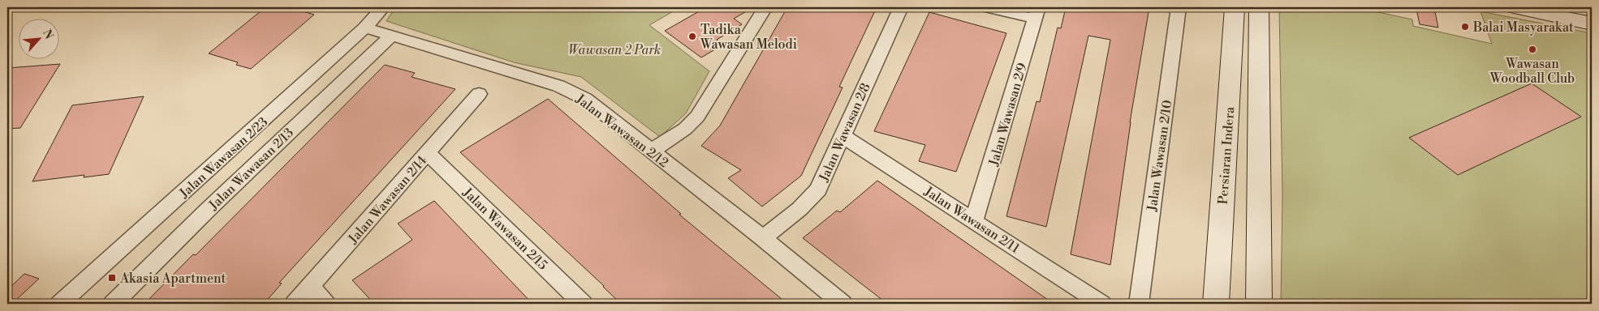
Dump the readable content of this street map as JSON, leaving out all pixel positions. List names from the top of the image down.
{
  "streets": {
    "main road": ["Persiaran Indera"],
    "street": [
      "Jalan Wawasan 2/9",
      "Jalan Wawasan 2/12",
      "Jalan Wawasan 2/8",
      "Jalan Wawasan 2/10",
      "Jalan Wawasan 2/23",
      "Jalan Wawasan 2/13",
      "Jalan Wawasan 2/14",
      "Jalan Wawasan 2/11",
      "Jalan Wawasan 2/15"
    ]
  },
  "crossings": [
    ["Jalan Wawasan 2/9", "Jalan Wawasan 2/11"],
    ["Jalan Wawasan 2/12", "Jalan Wawasan 2/8"],
    ["Jalan Wawasan 2/12", "Jalan Wawasan 2/23"],
    ["Jalan Wawasan 2/12", "Jalan Wawasan 2/13"],
    ["Jalan Wawasan 2/8", "Jalan Wawasan 2/11"],
    ["Jalan Wawasan 2/14", "Jalan Wawasan 2/15"]
  ],
  "parks": ["Wawasan 2 Park"],
  "places": {
    "other": ["Balai Masyarakat", "Tadika Wawasan Melodi", "Wawasan Woodball Club"],
    "transit": ["Akasia Apartment"]
  },
  "north": "top right"
}
